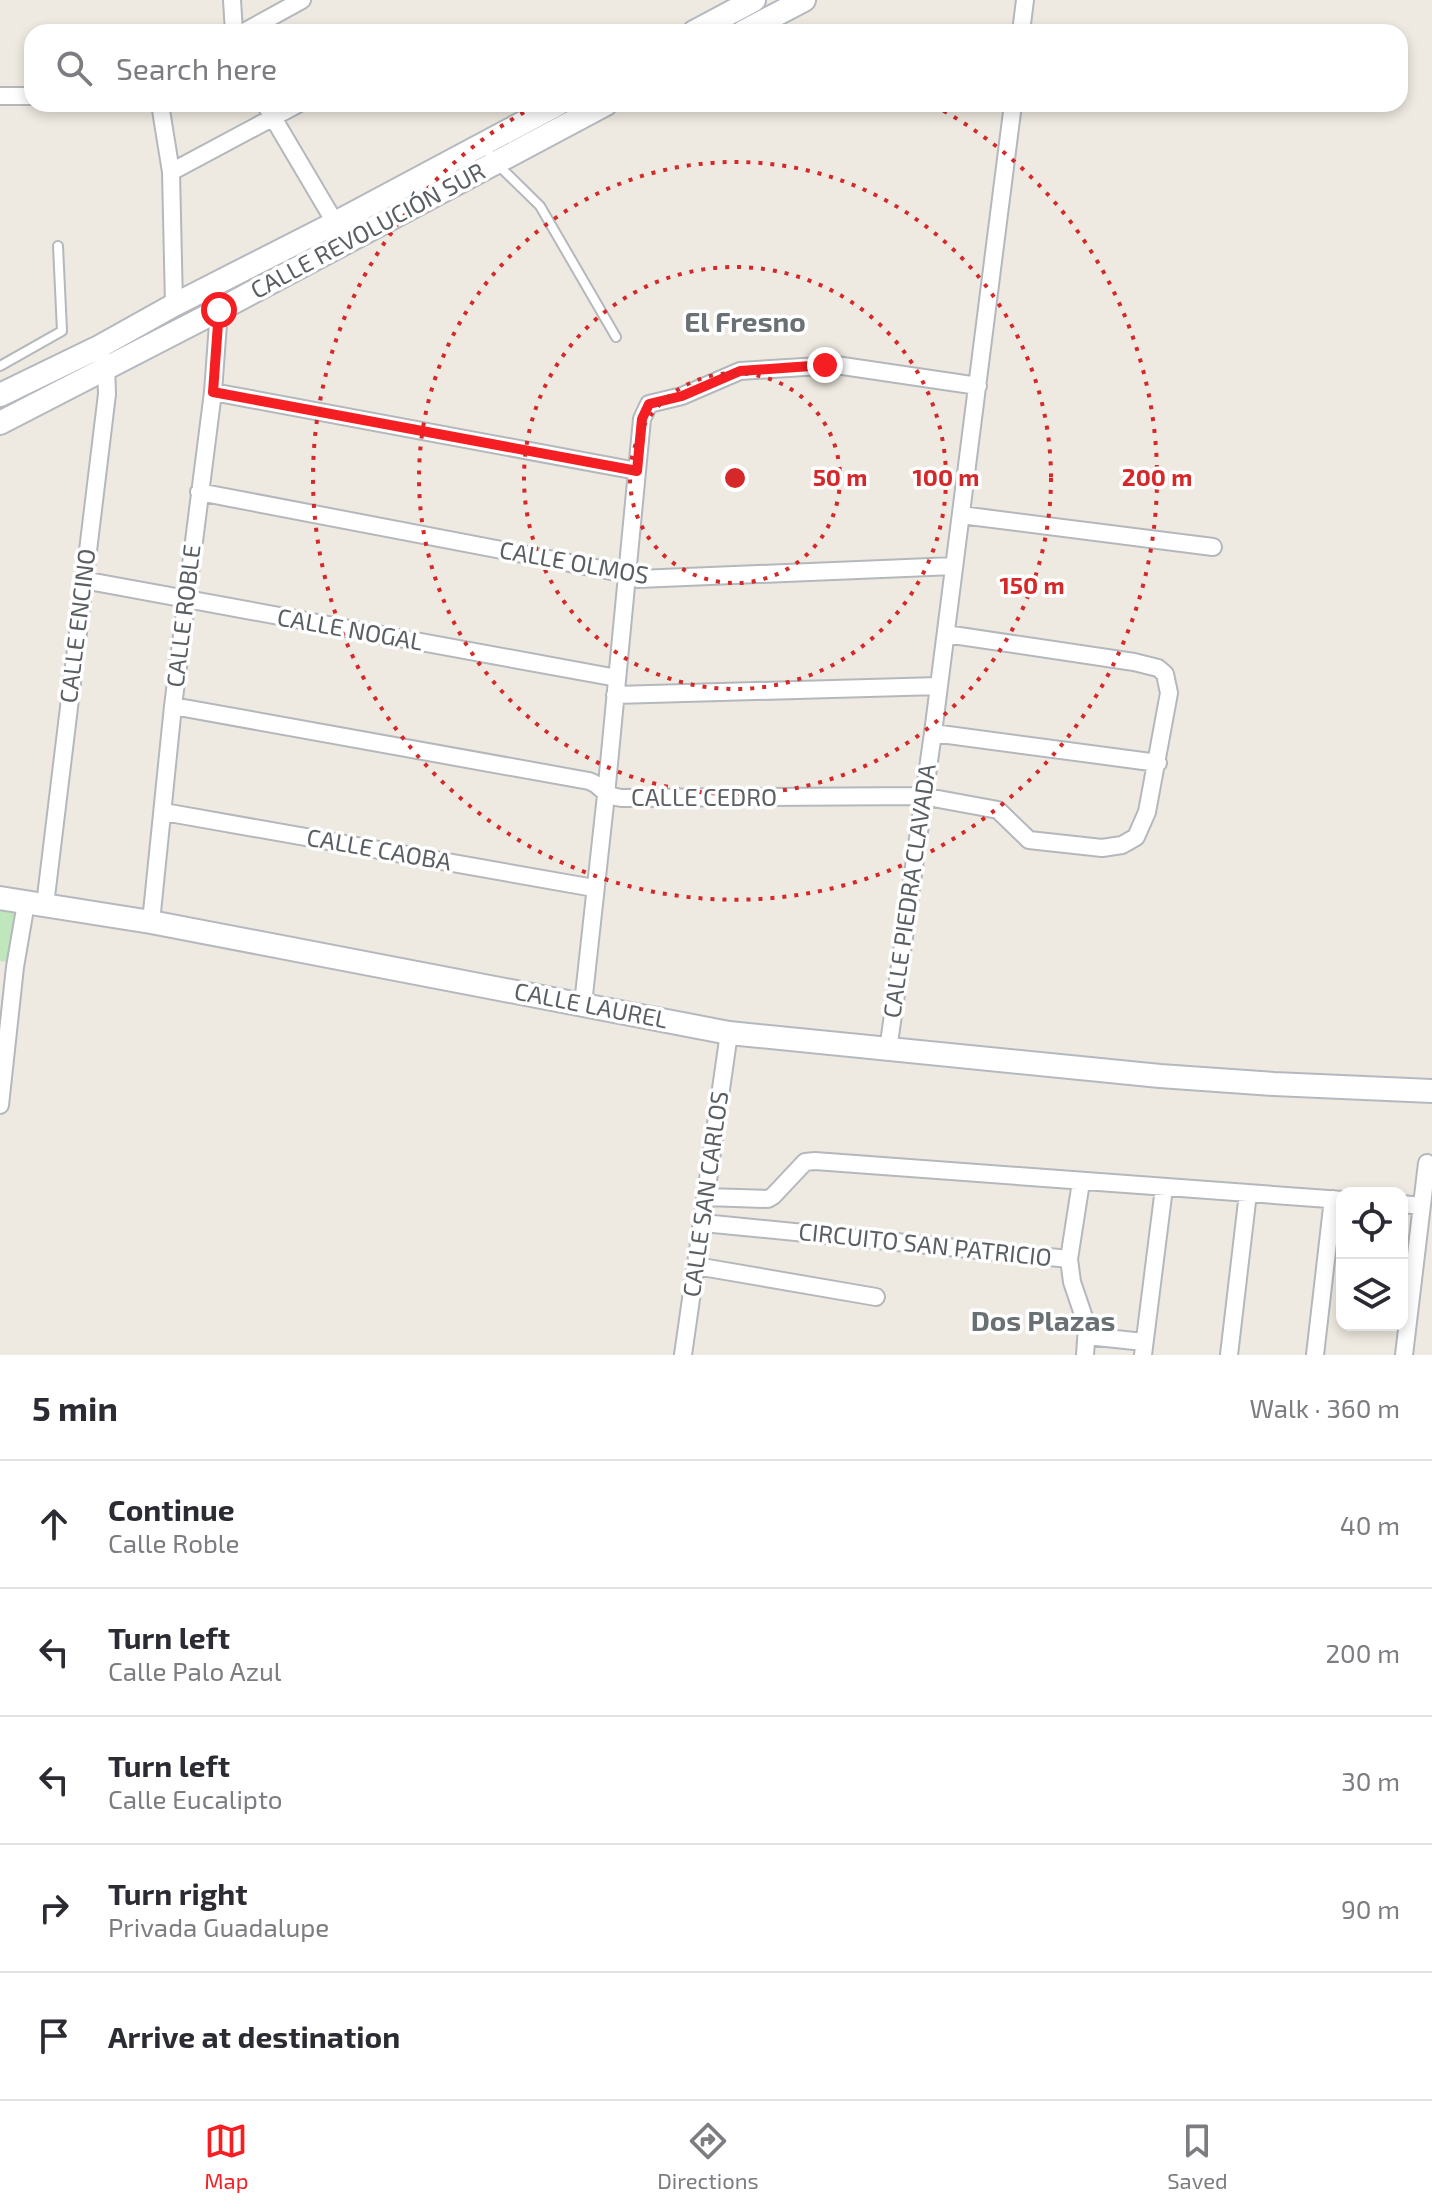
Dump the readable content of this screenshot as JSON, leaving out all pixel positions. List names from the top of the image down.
{
  "streets": {
    "street": [
      "CALLE REVOLUCIÓN SUR",
      "CALLE OLMOS",
      "CALLE ROBLE",
      "CALLE ENCINO",
      "CALLE NOGAL",
      "CALLE CEDRO",
      "CALLE CAOBA",
      "CALLE PIEDRA CLAVADA",
      "CALLE LAUREL",
      "CALLE SAN CARLOS",
      "CIRCUITO SAN PATRICIO"
    ]
  },
  "crossings": [
    ["CALLE REVOLUCIÓN SUR", "CALLE ROBLE"],
    ["CALLE REVOLUCIÓN SUR", "CALLE ENCINO"],
    ["CALLE OLMOS", "CALLE ROBLE"],
    ["CALLE OLMOS", "CALLE PIEDRA CLAVADA"],
    ["CALLE ROBLE", "CALLE NOGAL"],
    ["CALLE ROBLE", "CALLE CEDRO"],
    ["CALLE ROBLE", "CALLE CAOBA"],
    ["CALLE ROBLE", "CALLE LAUREL"],
    ["CALLE ENCINO", "CALLE NOGAL"],
    ["CALLE ENCINO", "CALLE LAUREL"],
    ["CALLE CEDRO", "CALLE PIEDRA CLAVADA"],
    ["CALLE PIEDRA CLAVADA", "CALLE LAUREL"],
    ["CALLE LAUREL", "CALLE SAN CARLOS"],
    ["CALLE SAN CARLOS", "CIRCUITO SAN PATRICIO"]
  ],
  "districts": ["El Fresno", "Dos Plazas"],
  "page": {
    "search": "Search here",
    "heading": ["5 min", "Walk · 360 m"],
    "list": [
      ["Continue", "Calle Roble", "40 m"],
      ["Turn left", "Calle Palo Azul", "200 m"],
      ["Turn left", "Calle Eucalipto", "30 m"],
      ["Turn right", "Privada Guadalupe", "90 m"],
      "Arrive at destination"
    ],
    "nav": ["Map", "Directions", "Saved"]
  },
  "rings": [
    "50 m",
    "100 m",
    "200 m",
    "150 m"
  ]
}
